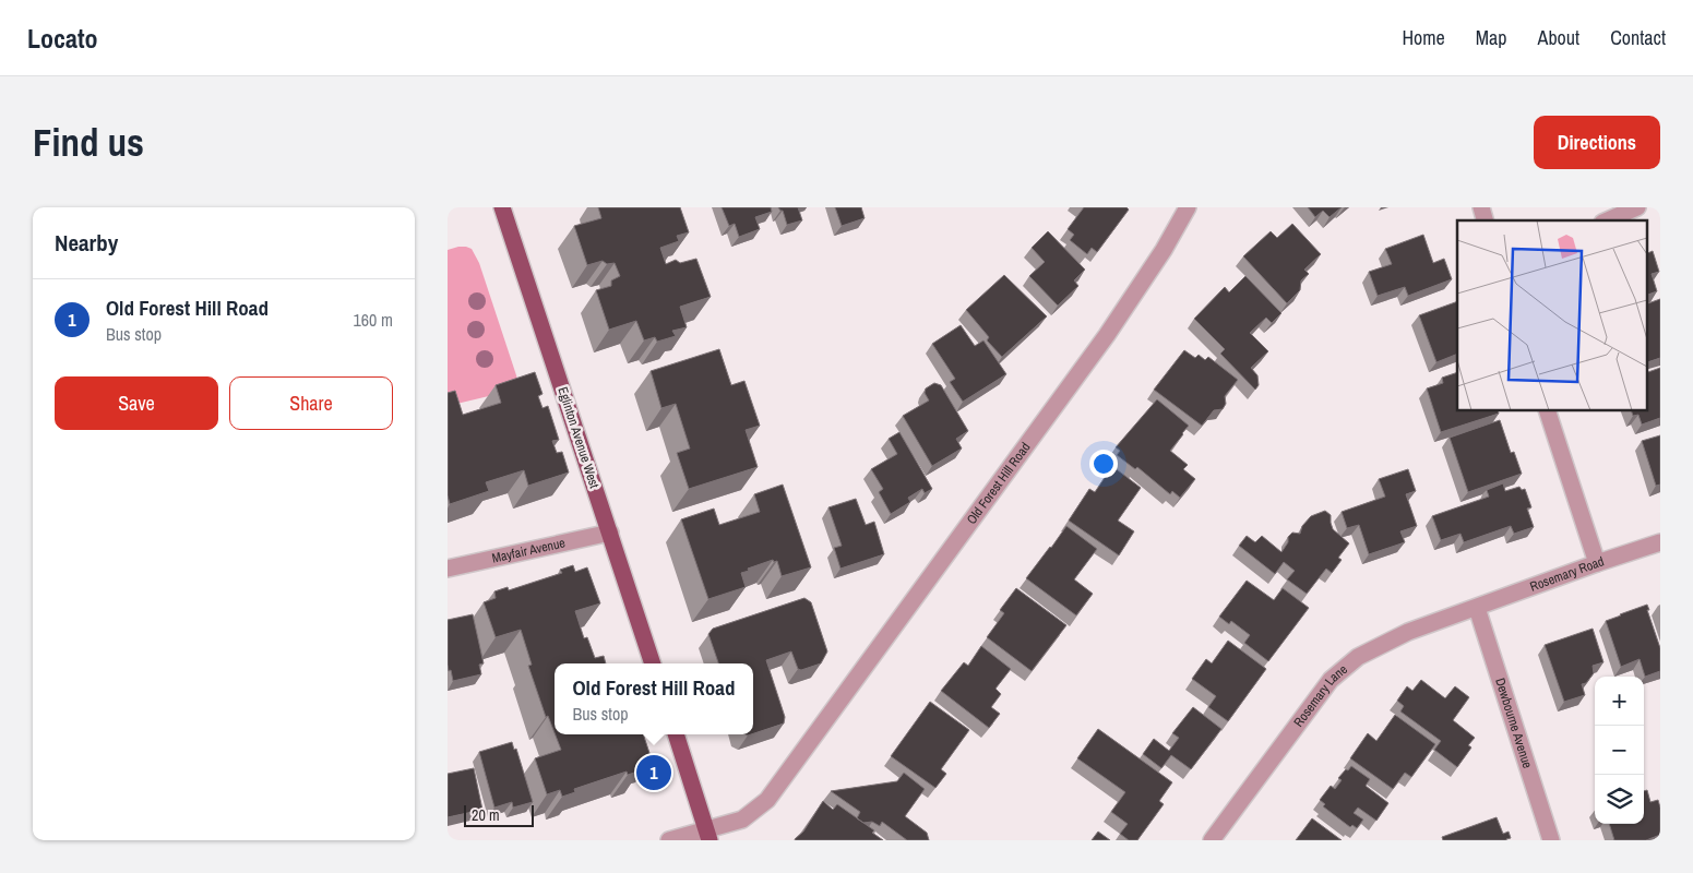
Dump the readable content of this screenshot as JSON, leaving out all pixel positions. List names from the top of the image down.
{
  "streets": {
    "main road": ["Eglinton Avenue West"],
    "street": [
      "Old Forest Hill Road",
      "Mayfair Avenue",
      "Rosemary Road",
      "Rosemary Lane",
      "Dewbourne Avenue"
    ]
  },
  "crossings": [
    ["Eglinton Avenue West", "Mayfair Avenue"],
    ["Rosemary Road", "Rosemary Lane"],
    ["Rosemary Road", "Dewbourne Avenue"],
    ["Rosemary Lane", "Dewbourne Avenue"]
  ],
  "scale_bar": "20 m",
  "page": {
    "header": "Locato",
    "nav": [
      "Home",
      "Map",
      "About",
      "Contact"
    ],
    "buttons": [
      "Directions",
      ["Save", "Share"]
    ],
    "title": "Find us",
    "heading": "Nearby",
    "list": [
      {
        "mark": "1",
        "name": "Old Forest Hill Road",
        "note": "Bus stop",
        "value": "160 m"
      }
    ],
    "popup": ["Old Forest Hill Road", "Bus stop"],
    "map_buttons": ["+", "−"],
    "pins": "1",
    "scale": "20 m"
  }
}
